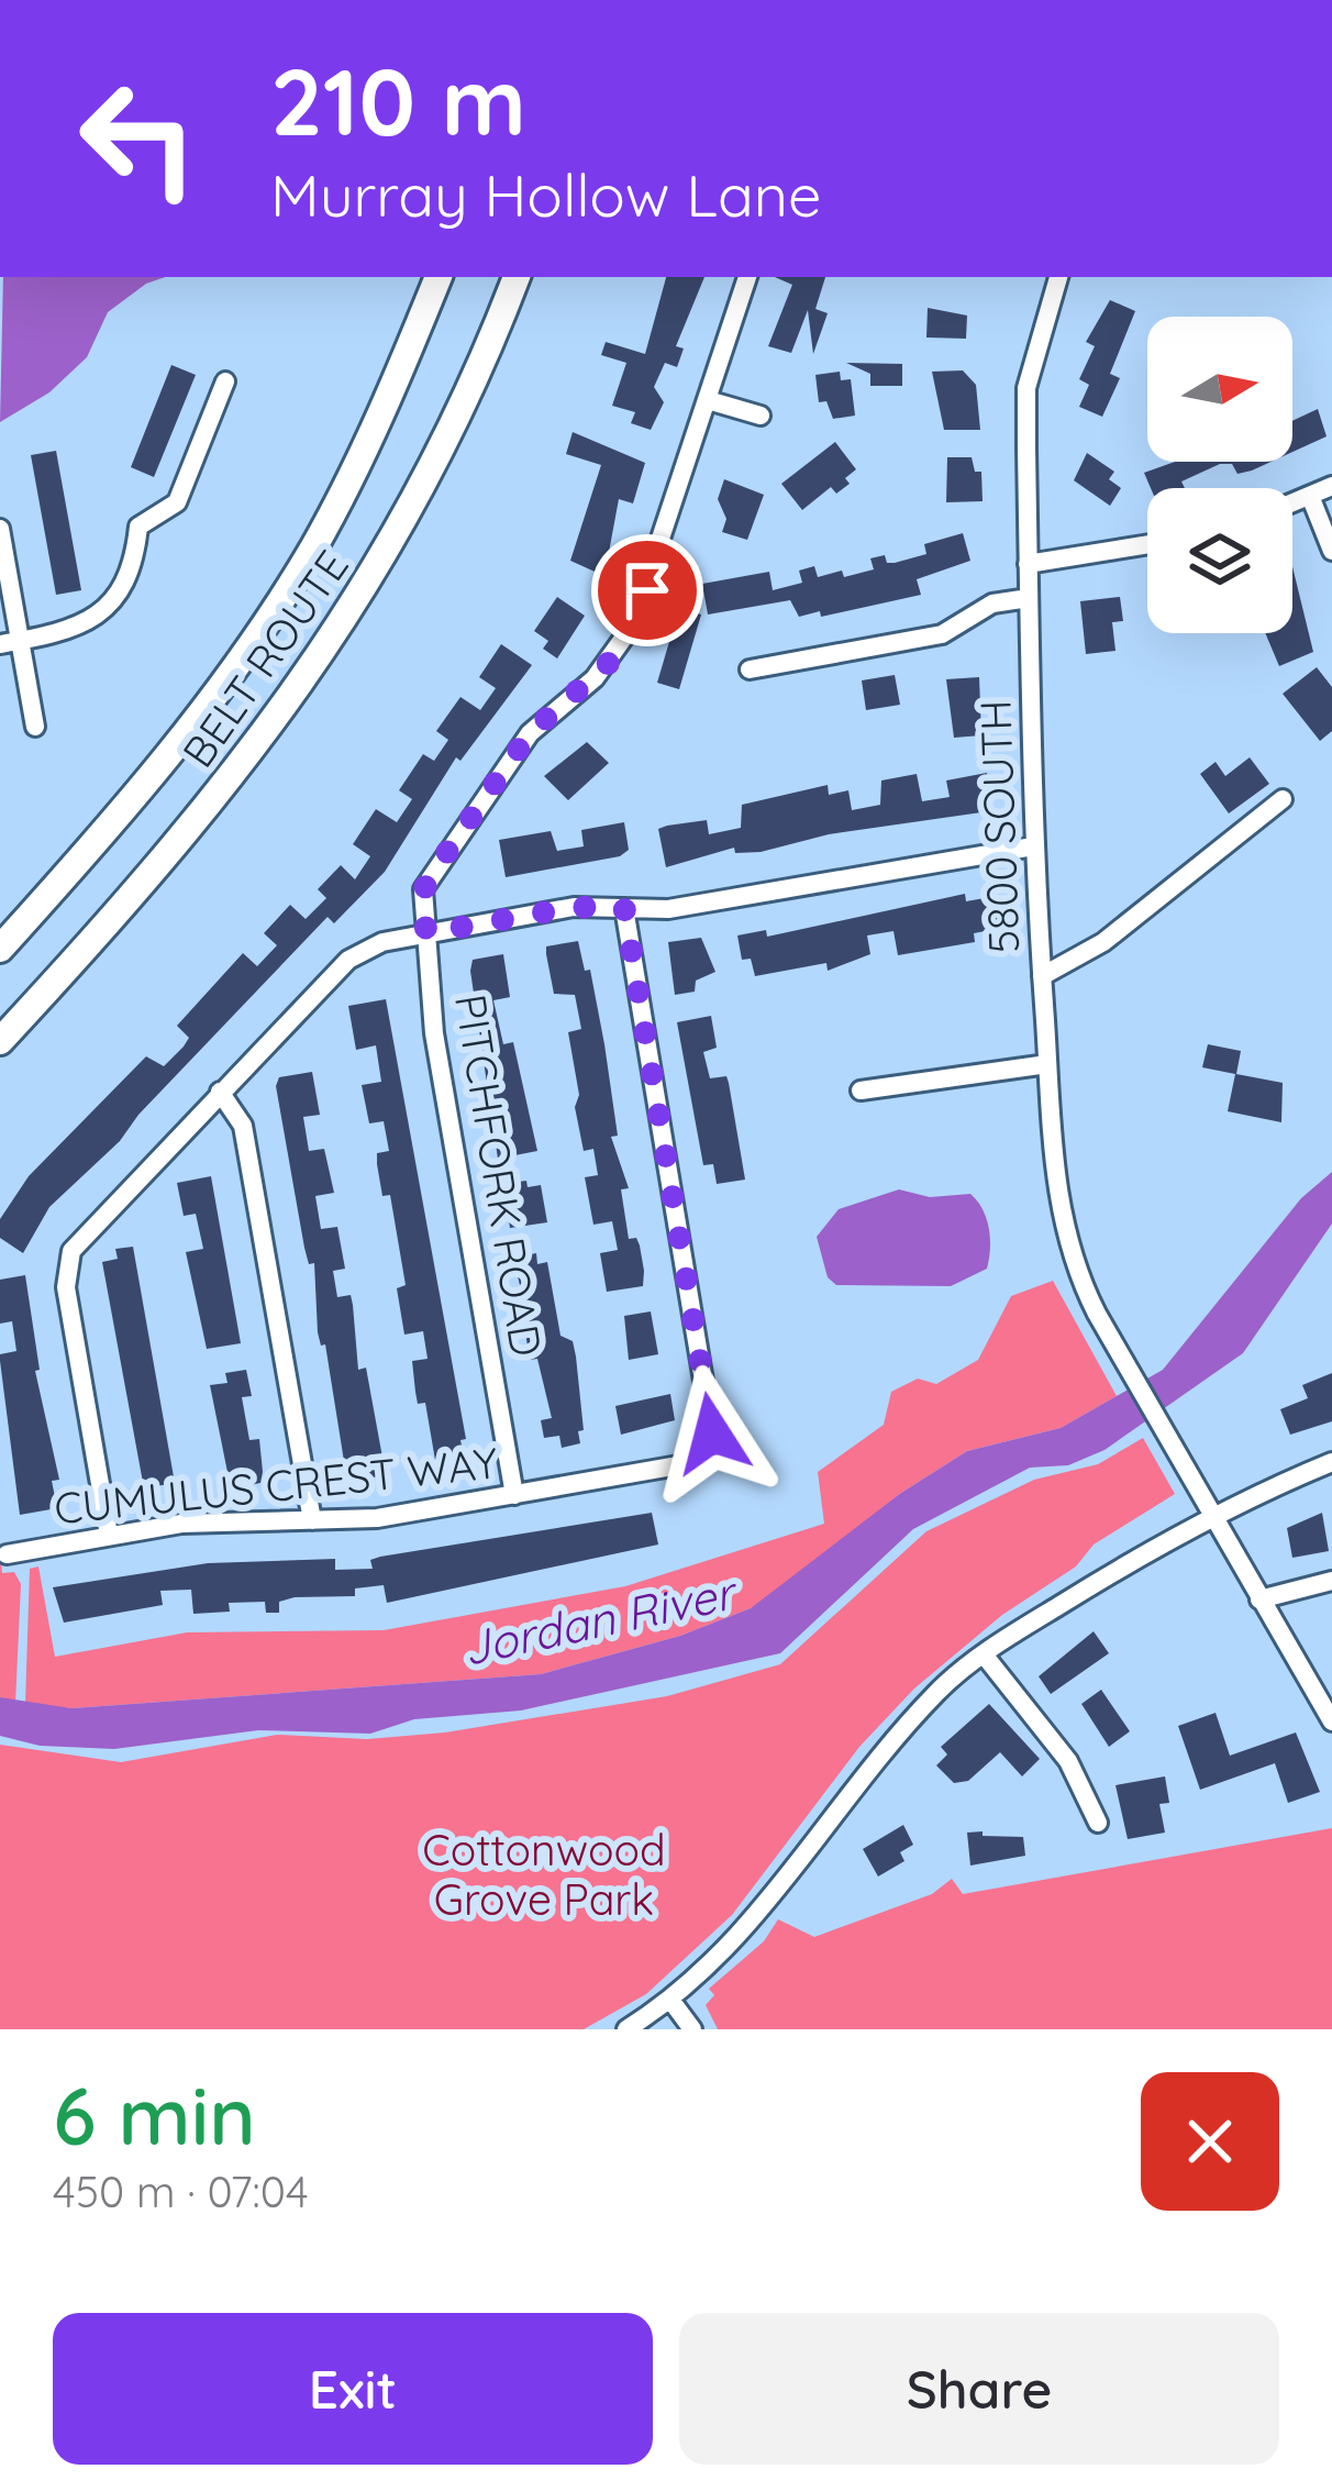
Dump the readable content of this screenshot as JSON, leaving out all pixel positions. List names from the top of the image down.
{
  "streets": {
    "highway": ["BELT ROUTE"],
    "street": ["5800 SOUTH", "PITCHFORK ROAD", "CUMULUS CREST WAY"]
  },
  "crossings": [
    ["PITCHFORK ROAD", "CUMULUS CREST WAY"]
  ],
  "water": ["Jordan River"],
  "parks": ["Cottonwood Grove Park"],
  "north": "right",
  "page": {
    "turn": ["210 m", "Murray Hollow Lane"],
    "heading": ["6 min", "450 m · 07:04"],
    "buttons": ["Exit", "Share"]
  }
}
